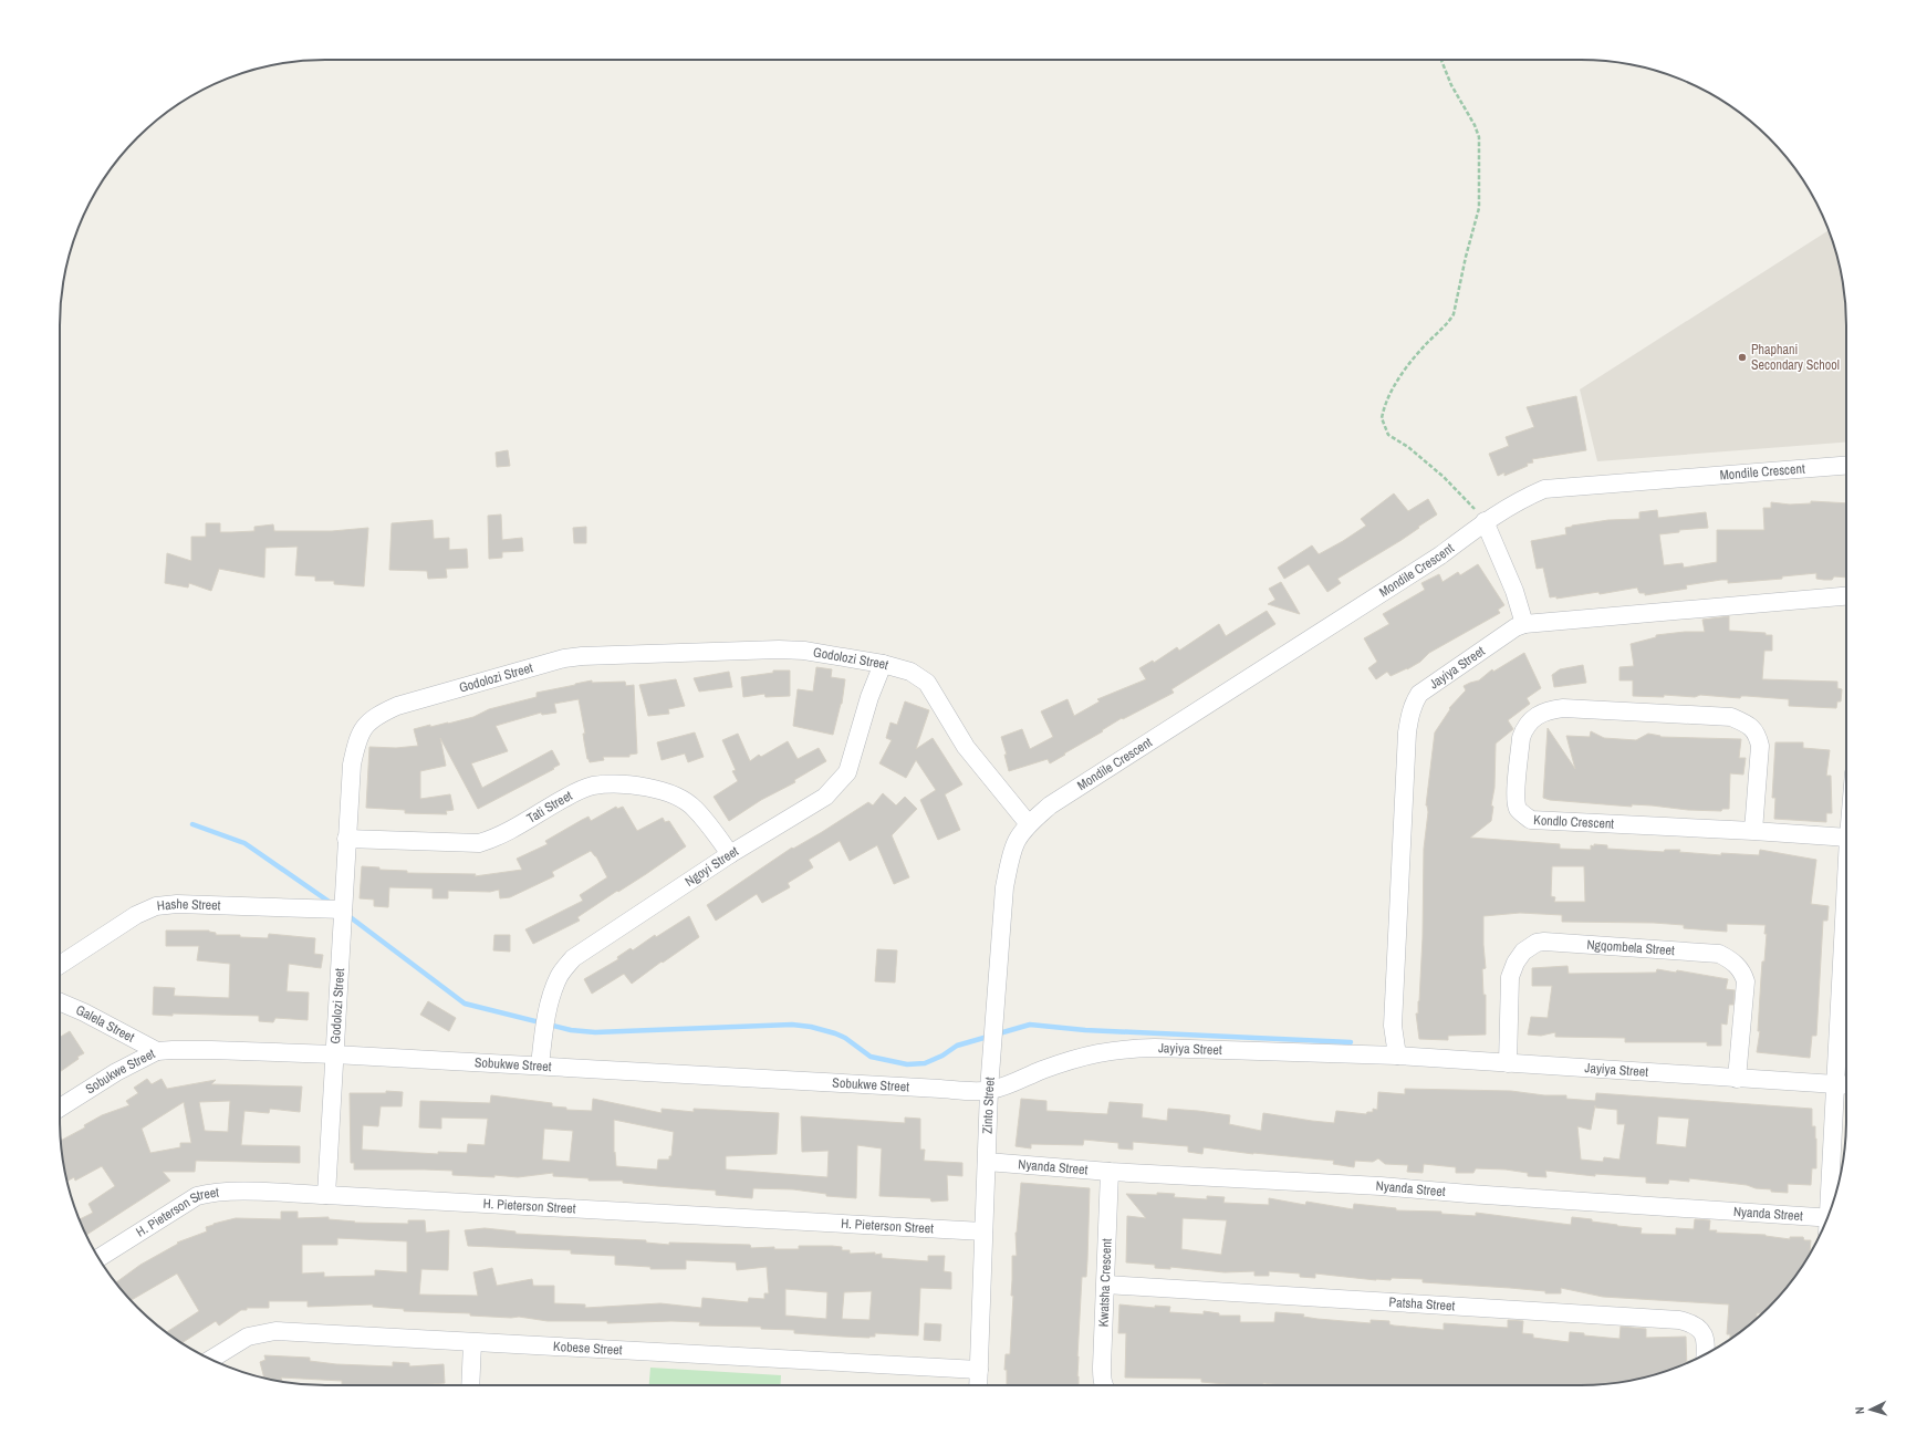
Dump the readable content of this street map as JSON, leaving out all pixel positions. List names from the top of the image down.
{
  "streets": {
    "street": [
      "Mondile Crescent",
      "Godolozi Street",
      "Jayiya Street",
      "Tati Street",
      "Kondlo Crescent",
      "Ngoyi Street",
      "Hashe Street",
      "Ngqombela Street",
      "Galela Street",
      "Sobukwe Street",
      "Zinto Street",
      "Nyanda Street",
      "H. Pieterson Street",
      "Kwatsha Crescent",
      "Patsha Street",
      "Kobese Street"
    ]
  },
  "crossings": [
    ["Mondile Crescent", "Godolozi Street"],
    ["Mondile Crescent", "Zinto Street"],
    ["Godolozi Street", "Tati Street"],
    ["Godolozi Street", "Ngoyi Street"],
    ["Godolozi Street", "Hashe Street"],
    ["Godolozi Street", "Sobukwe Street"],
    ["Godolozi Street", "Zinto Street"],
    ["Godolozi Street", "H. Pieterson Street"],
    ["Jayiya Street", "Ngqombela Street"],
    ["Jayiya Street", "Sobukwe Street"],
    ["Jayiya Street", "Zinto Street"],
    ["Tati Street", "Ngoyi Street"],
    ["Ngoyi Street", "Sobukwe Street"],
    ["Galela Street", "Sobukwe Street"],
    ["Sobukwe Street", "Zinto Street"],
    ["Zinto Street", "Nyanda Street"],
    ["Zinto Street", "H. Pieterson Street"],
    ["Zinto Street", "Kobese Street"],
    ["Nyanda Street", "Kwatsha Crescent"],
    ["Kwatsha Crescent", "Patsha Street"]
  ],
  "places": ["Phaphani Secondary School"],
  "north": "left"
}
